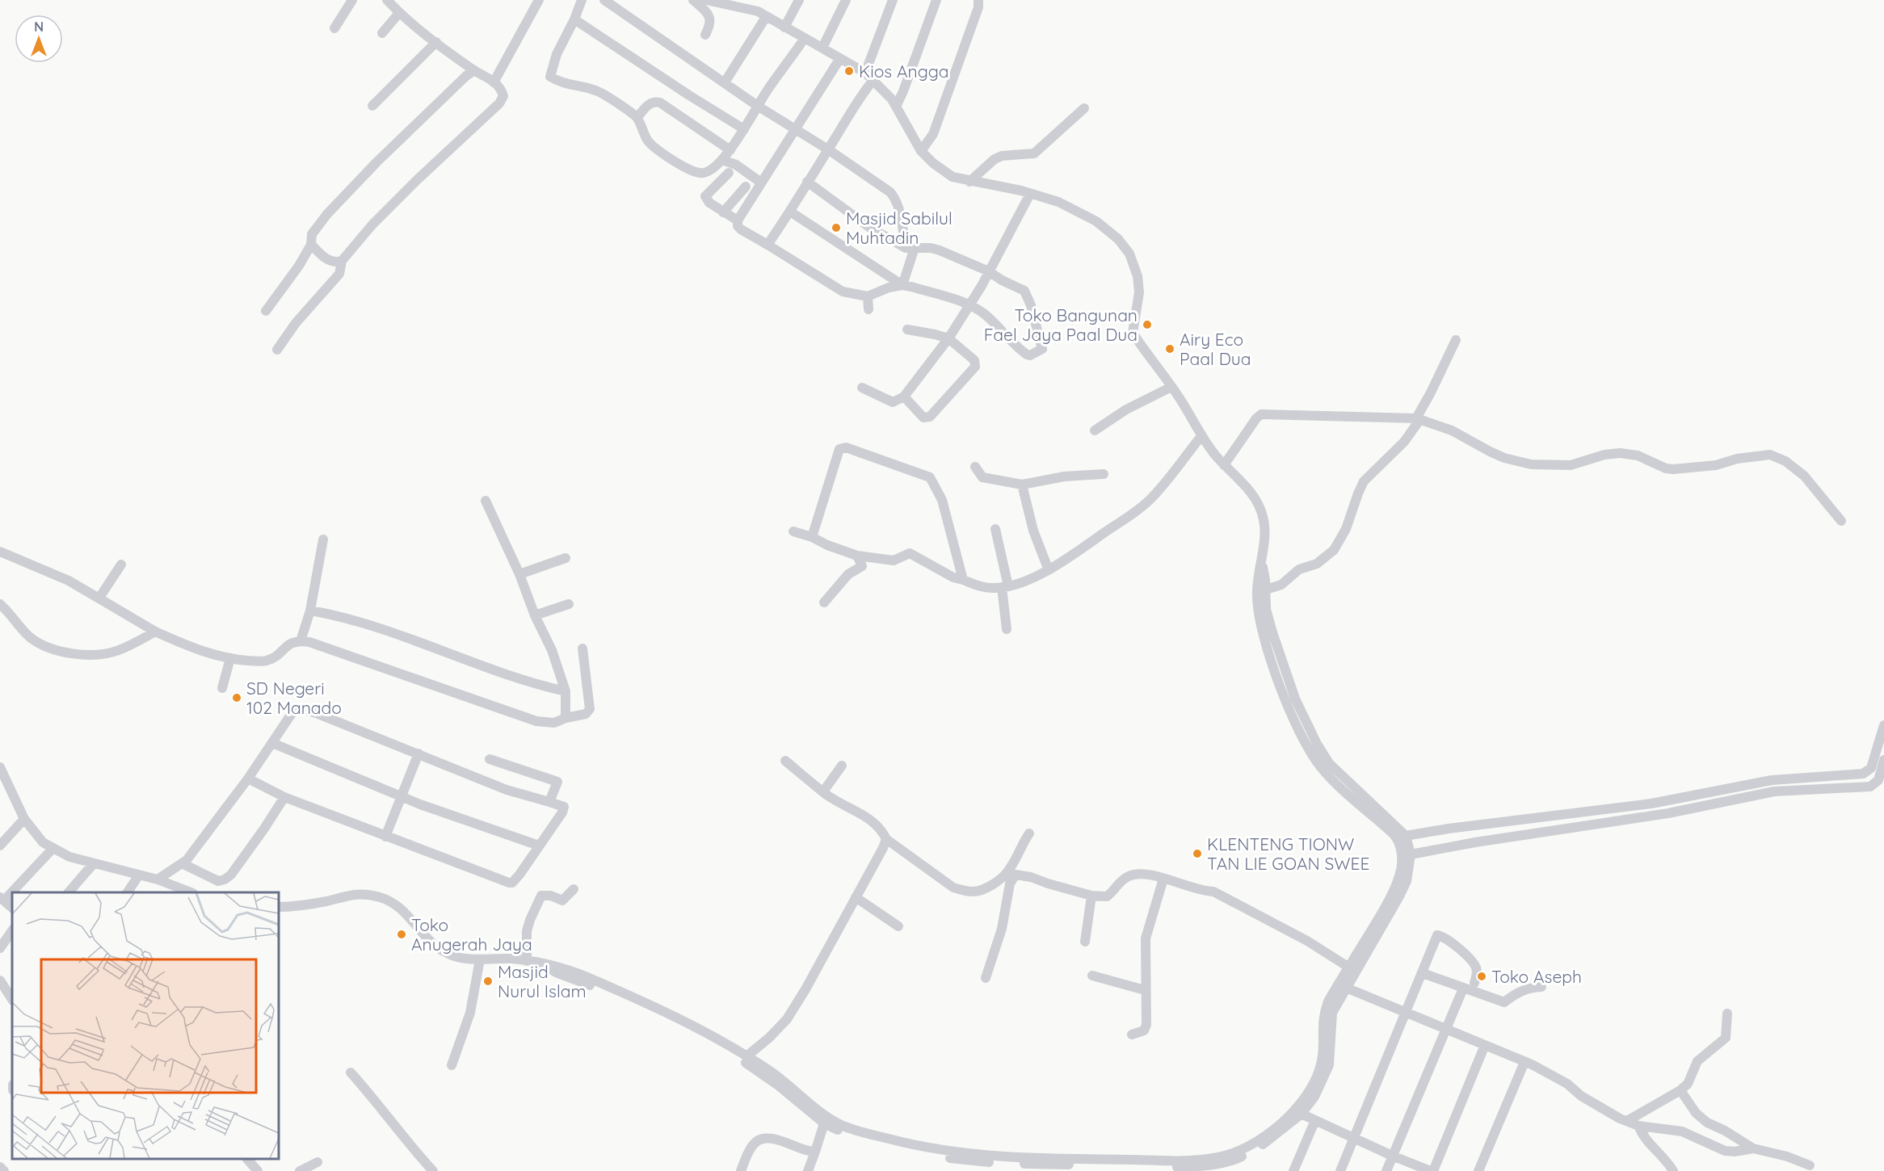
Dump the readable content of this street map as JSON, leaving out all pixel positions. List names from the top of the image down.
{
  "places": [
    "Kios Angga",
    "Masjid Sabilul Muhtadin",
    "Toko Bangunan Fael Jaya Paal Dua",
    "Airy Eco Paal Dua",
    "SD Negeri 102 Manado",
    "KLENTENG TIONW TAN LIE GOAN SWEE",
    "Toko Anugerah Jaya",
    "Toko Aseph",
    "Masjid Nurul Islam"
  ],
  "north": "top"
}
